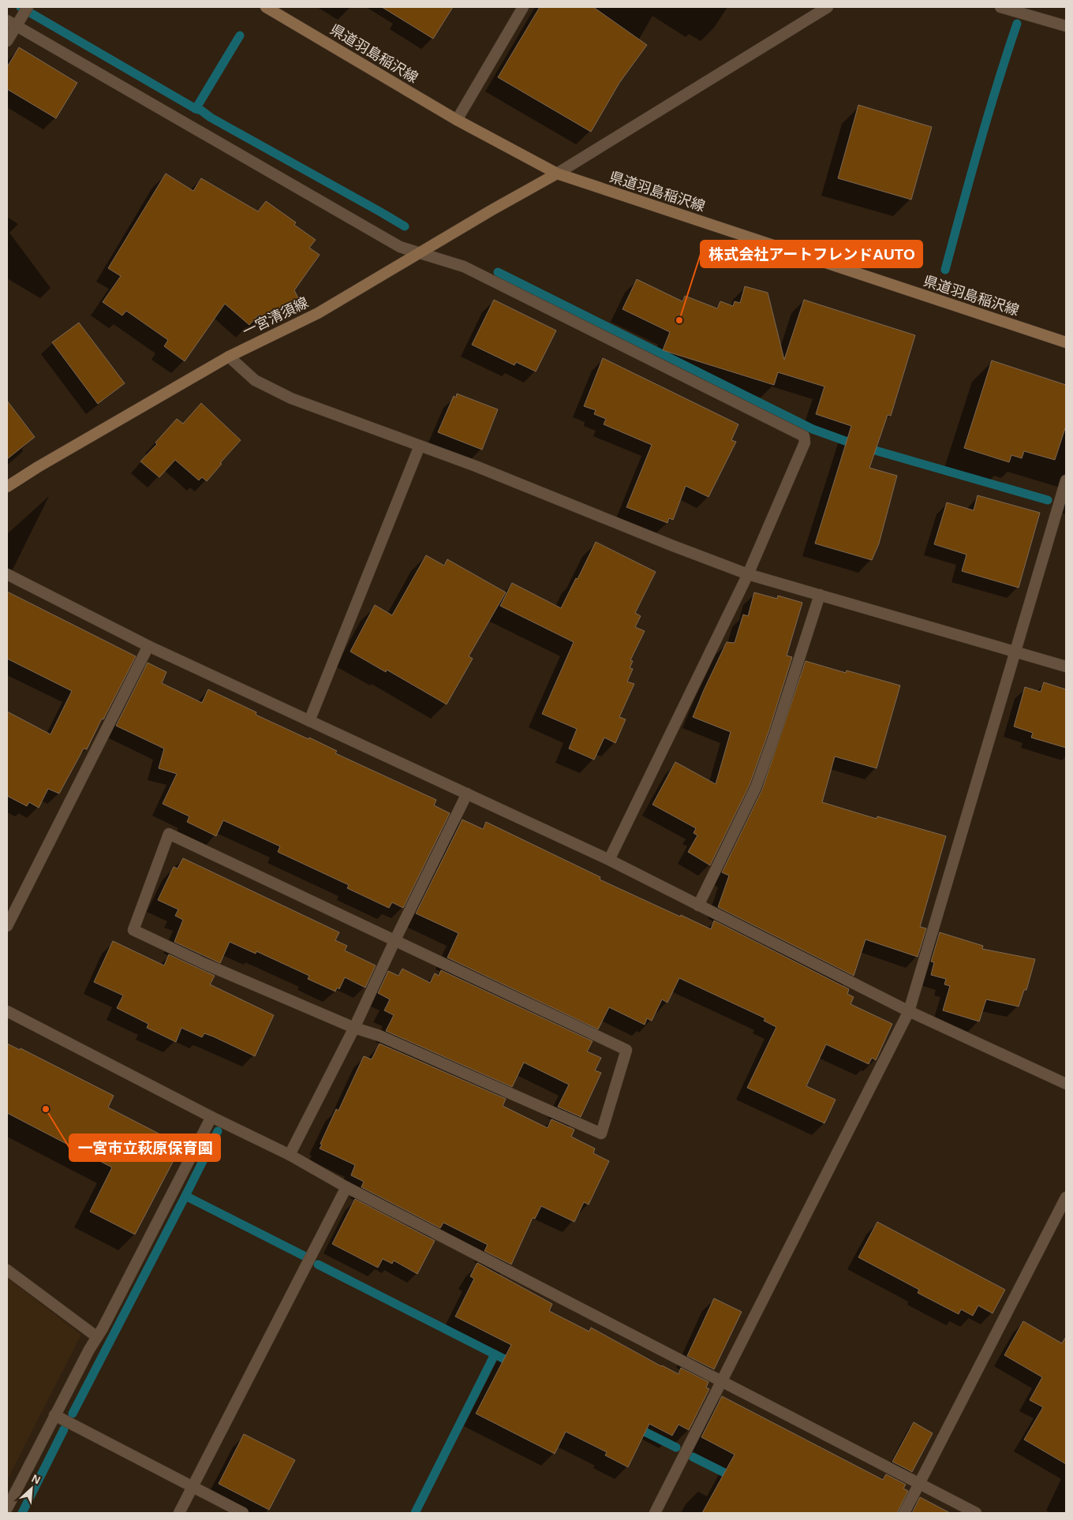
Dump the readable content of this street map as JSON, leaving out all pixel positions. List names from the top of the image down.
{
  "streets": {
    "main road": ["県道羽島稲沢線", "一宮清須線"]
  },
  "crossings": [
    ["県道羽島稲沢線", "一宮清須線"]
  ],
  "places": ["株式会社アートフレンドAUTO", "一宮市立萩原保育園"],
  "north": "top right"
}
